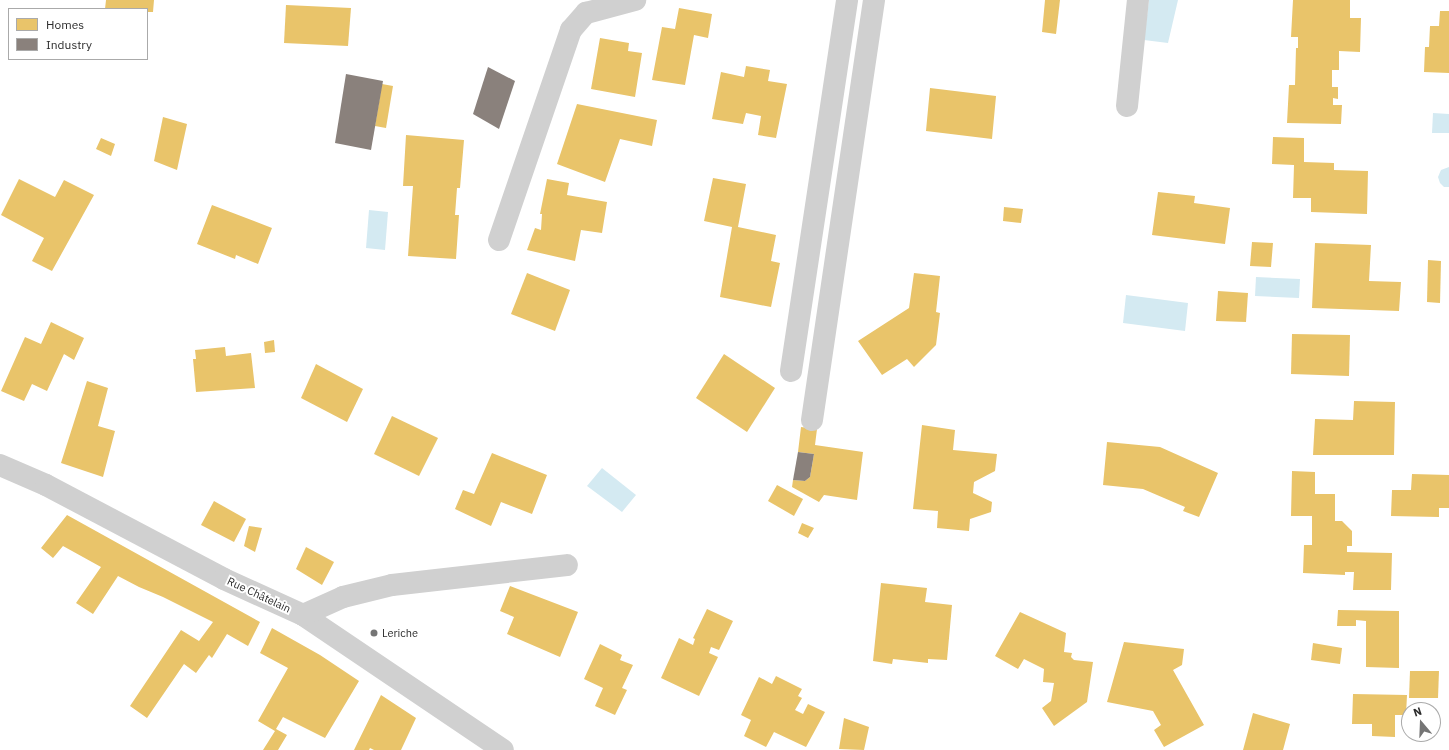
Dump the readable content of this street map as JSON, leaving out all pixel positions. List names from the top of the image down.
{
  "streets": {
    "street": ["Rue Châtelain"]
  },
  "places": ["Leriche"],
  "legend": ["Homes", "Industry"],
  "north": "top"
}
